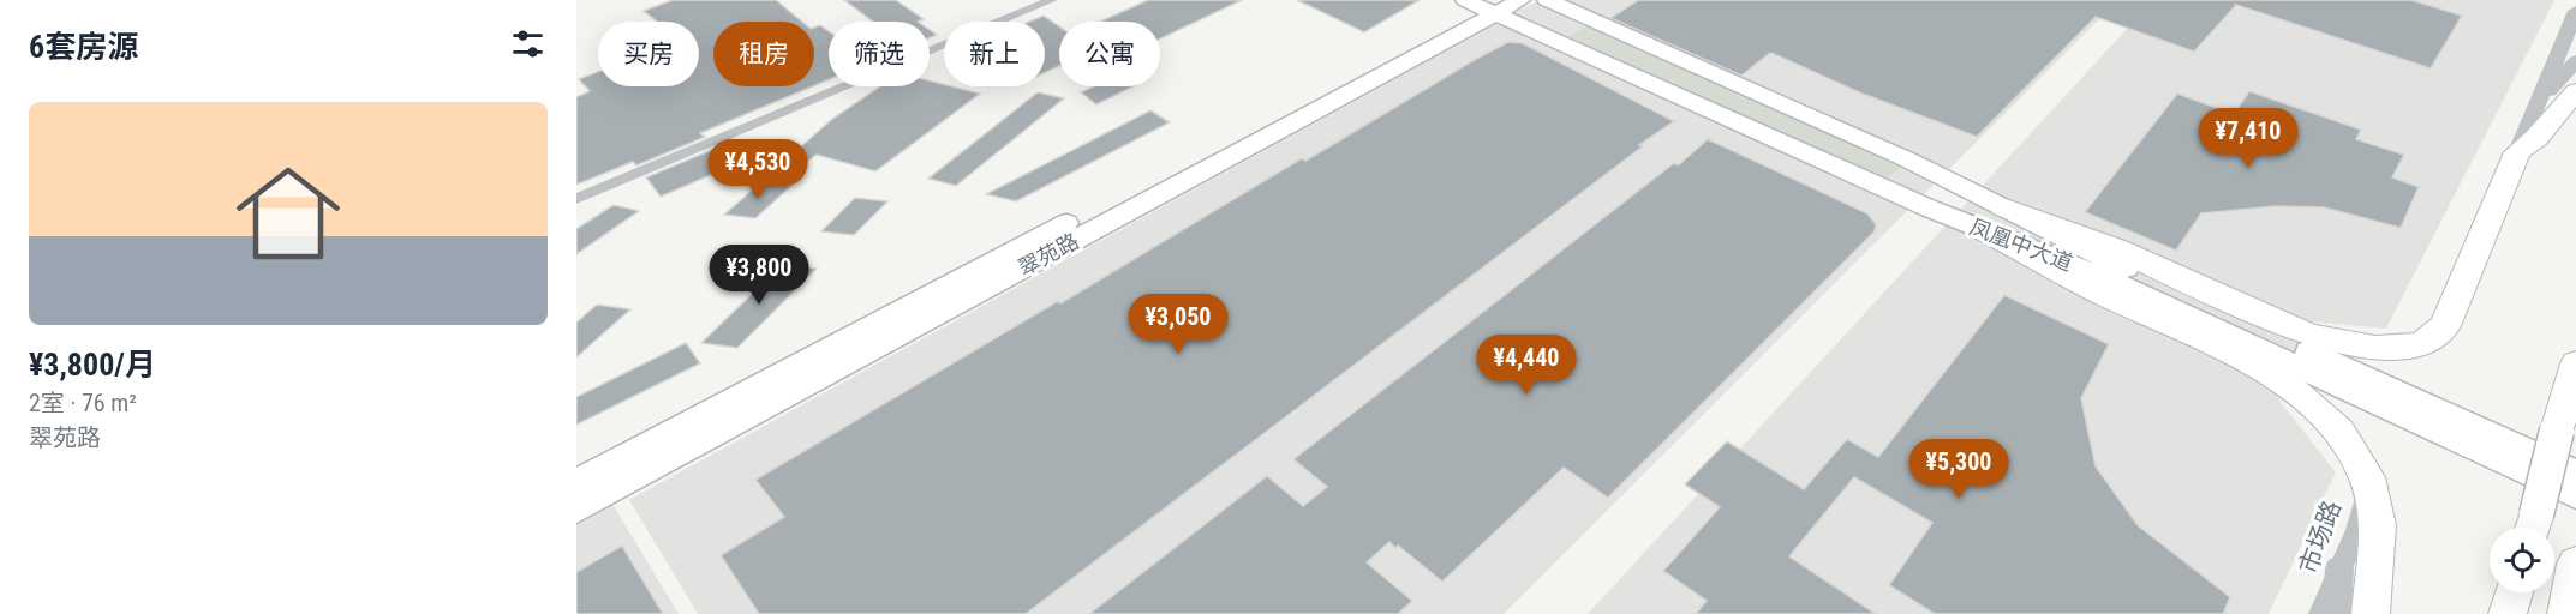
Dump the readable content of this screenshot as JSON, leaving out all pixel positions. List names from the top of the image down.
{
  "streets": {
    "main road": ["凤凰中大道", "翠苑路"],
    "street": ["市场路"]
  },
  "crossings": [
    ["凤凰中大道", "翠苑路"]
  ],
  "page": {
    "heading": "6套房源",
    "chip": [
      "买房",
      "租房",
      "筛选",
      "新上",
      "公寓"
    ],
    "list": [
      {
        "name": "¥3,800/月",
        "note": "2室 · 76 m² · 翠苑路"
      }
    ],
    "price": [
      "¥7,410",
      "¥4,530",
      "¥3,800",
      "¥3,050",
      "¥4,440",
      "¥5,300"
    ]
  }
}
